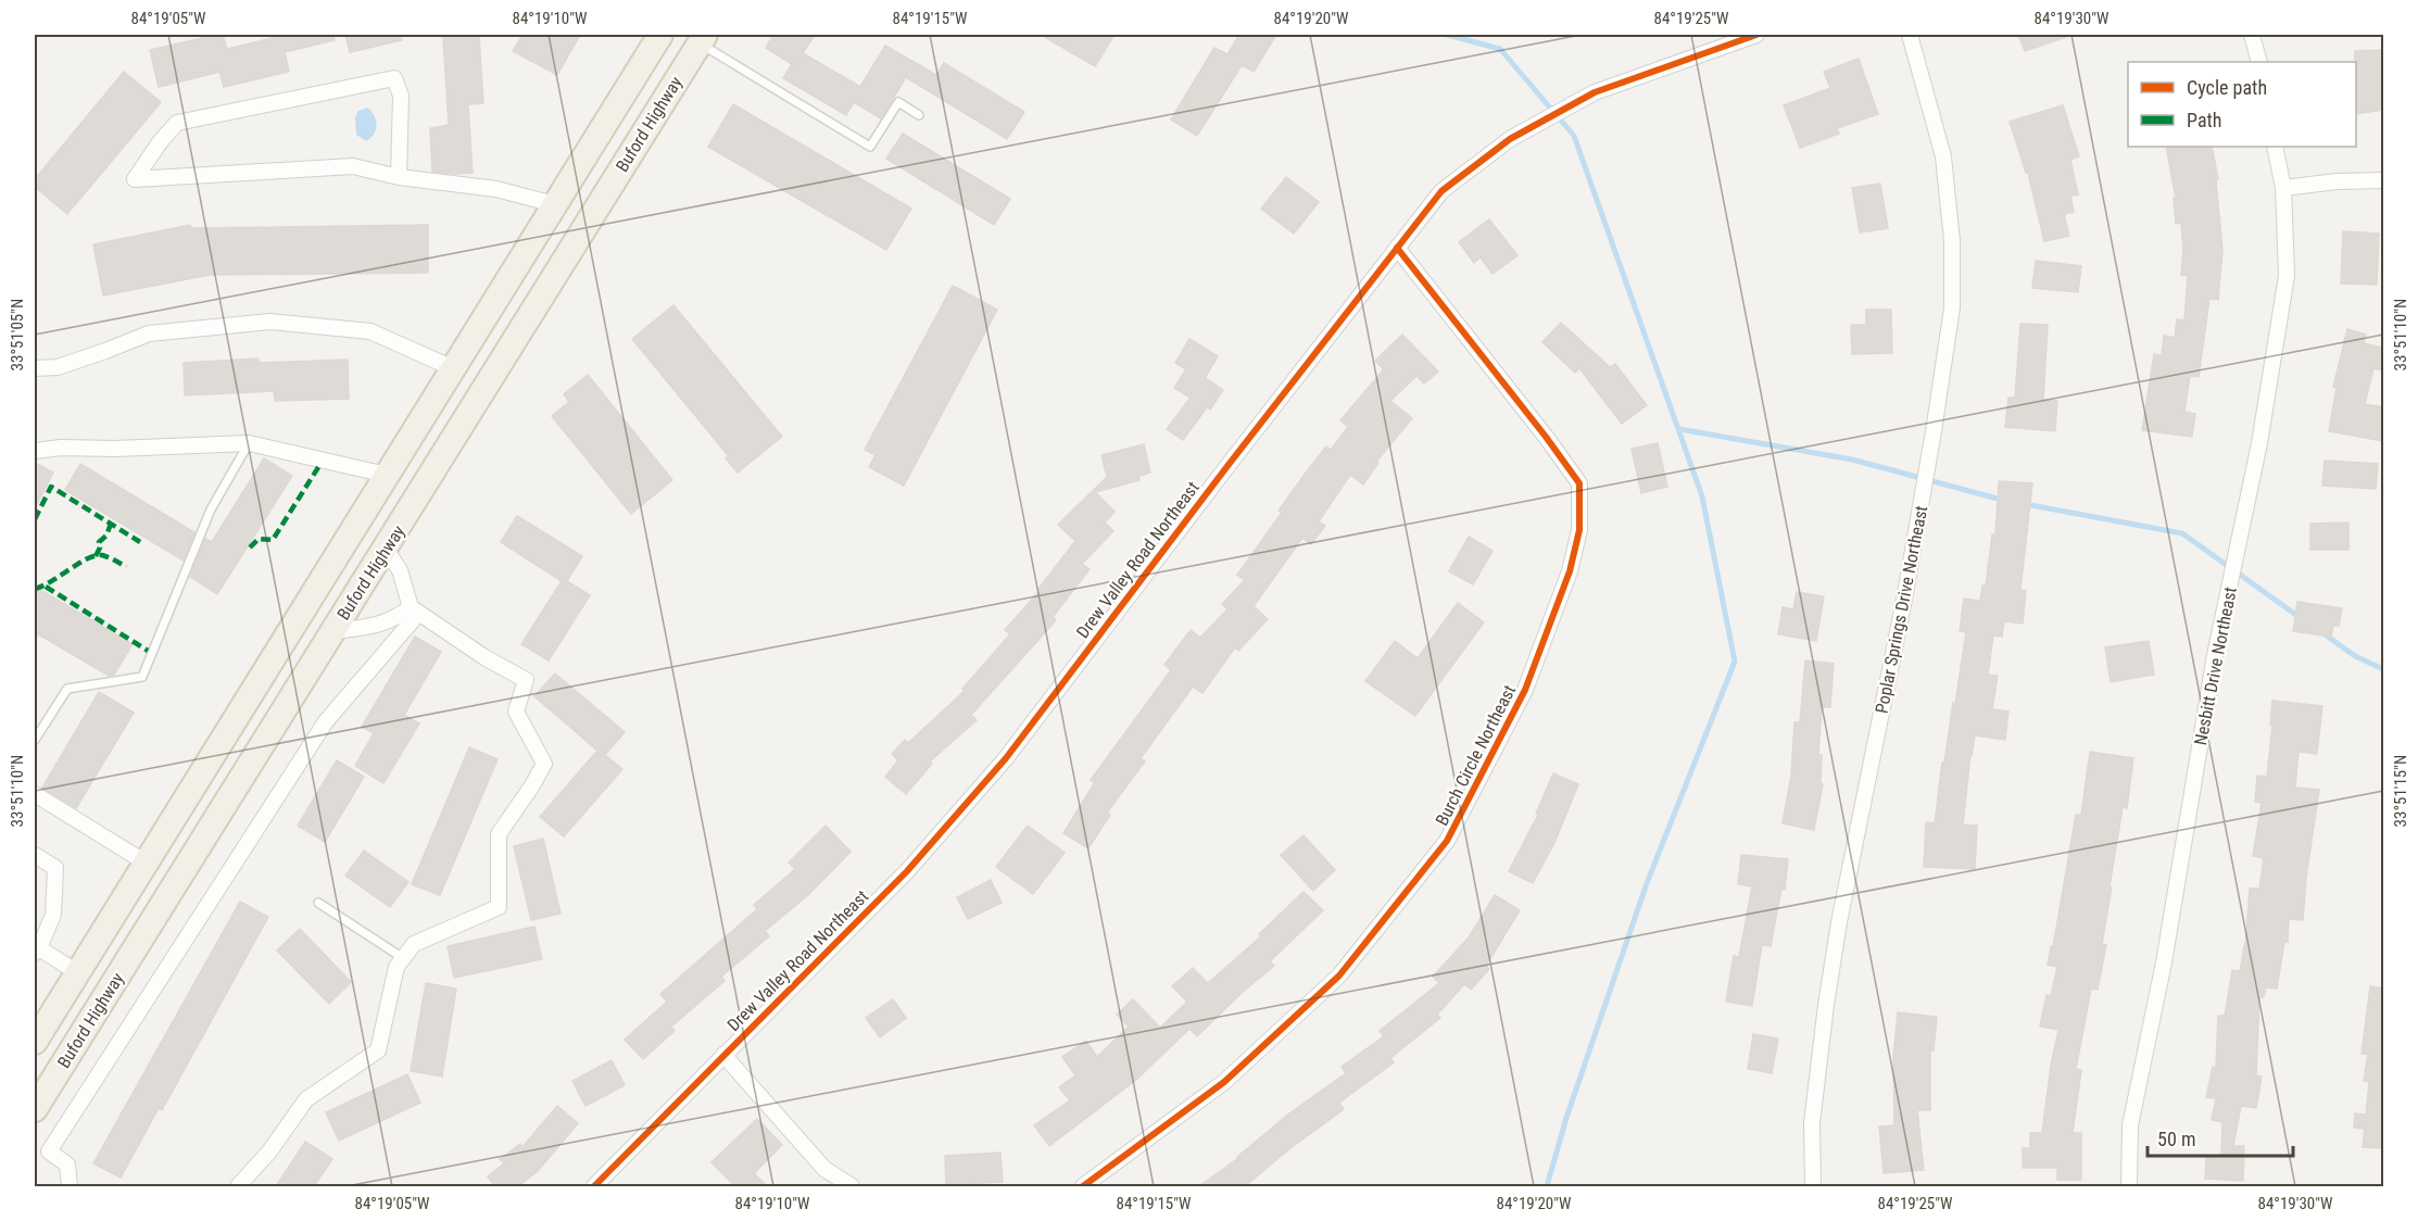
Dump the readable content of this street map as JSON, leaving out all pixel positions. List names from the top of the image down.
{
  "streets": {
    "main road": ["Buford Highway"],
    "street": [
      "Drew Valley Road Northeast",
      "Poplar Springs Drive Northeast",
      "Nesbitt Drive Northeast",
      "Burch Circle Northeast"
    ]
  },
  "crossings": [
    ["Drew Valley Road Northeast", "Burch Circle Northeast"]
  ],
  "legend": ["Cycle path", "Path"],
  "scale_bar": "50 m",
  "coordinates": [
    "84°19'05\"W",
    "84°19'10\"W",
    "84°19'15\"W",
    "84°19'20\"W",
    "84°19'25\"W",
    "84°19'30\"W",
    "33°51'05\"N",
    "33°51'10\"N",
    "33°51'15\"N"
  ]
}
